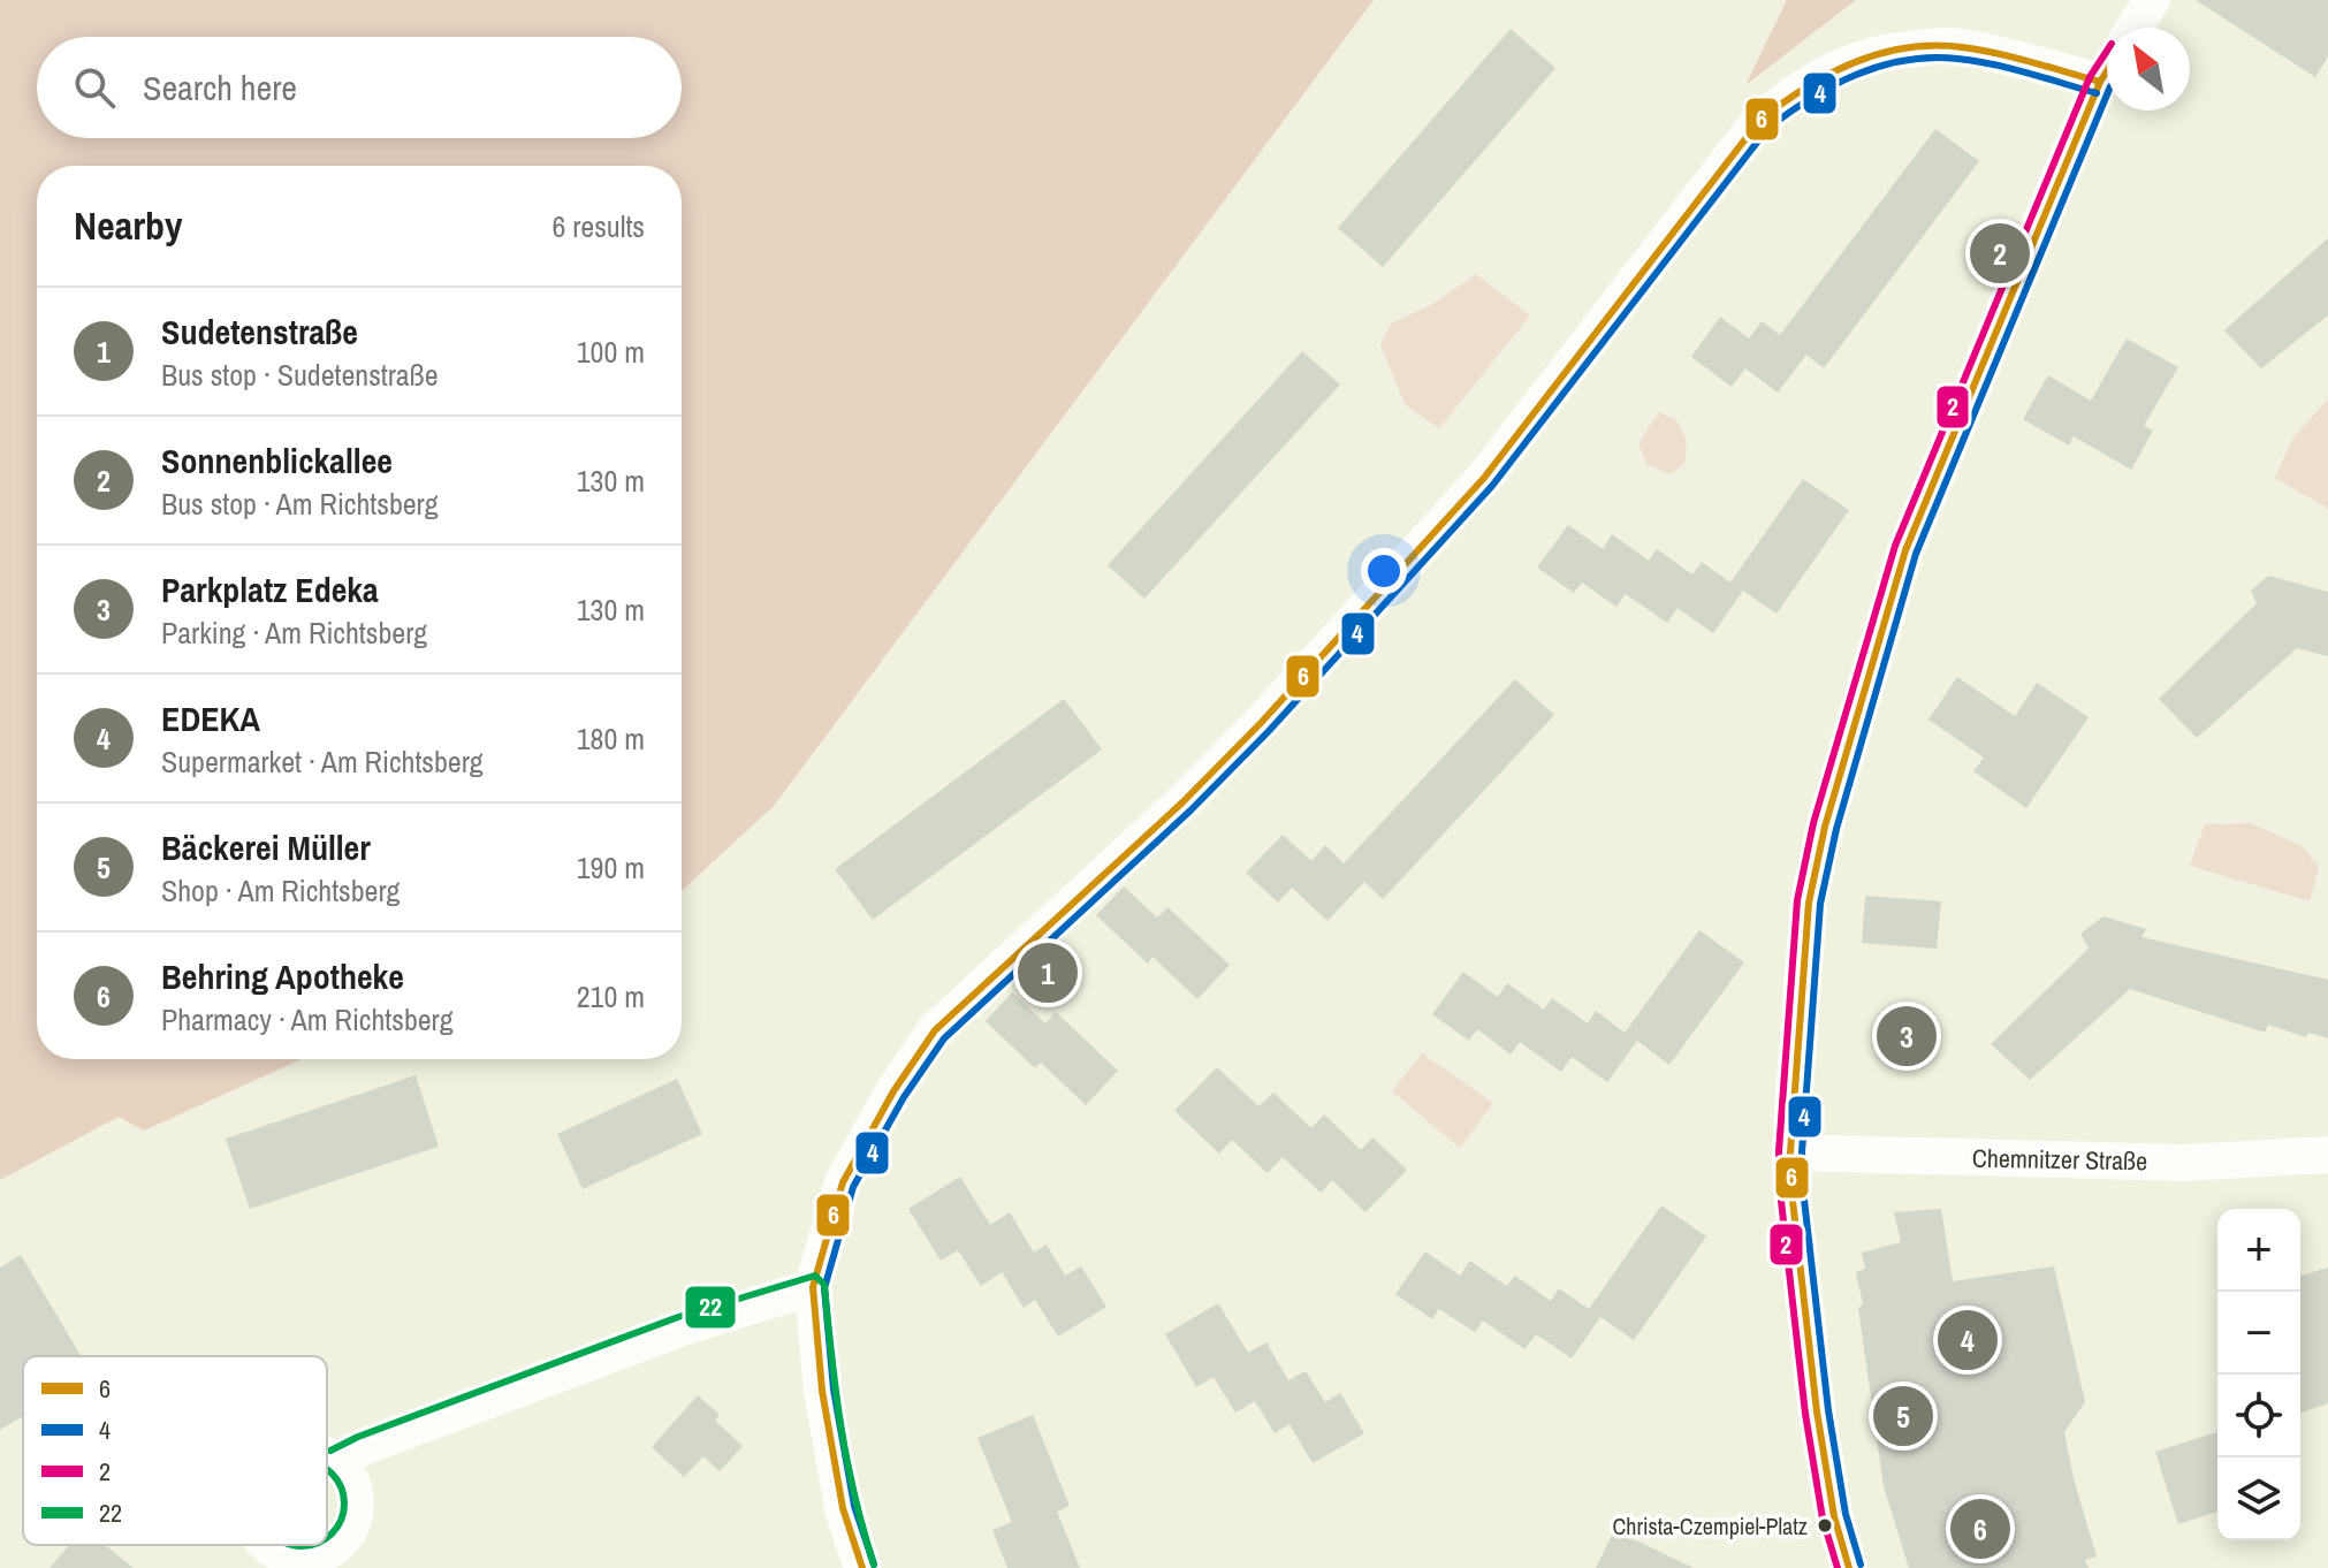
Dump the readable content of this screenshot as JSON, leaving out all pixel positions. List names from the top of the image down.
{
  "streets": {
    "street": ["Chemnitzer Straße"]
  },
  "places": ["Christa-Czempiel-Platz"],
  "lines": [
    "transit line 6",
    "transit line 2",
    "transit line 4",
    "transit line 22"
  ],
  "legend": [
    "6",
    "4",
    "2",
    "22"
  ],
  "north": "top left",
  "page": {
    "search": "Search here",
    "heading": ["Nearby", "6 results"],
    "pins": [
      "2",
      "1",
      "3",
      "4",
      "5",
      "6"
    ],
    "list": [
      {
        "mark": "1",
        "name": "Sudetenstraße",
        "note": "Bus stop · Sudetenstraße",
        "value": "100 m"
      },
      {
        "mark": "2",
        "name": "Sonnenblickallee",
        "note": "Bus stop · Am Richtsberg",
        "value": "130 m"
      },
      {
        "mark": "3",
        "name": "Parkplatz Edeka",
        "note": "Parking · Am Richtsberg",
        "value": "130 m"
      },
      {
        "mark": "4",
        "name": "EDEKA",
        "note": "Supermarket · Am Richtsberg",
        "value": "180 m"
      },
      {
        "mark": "5",
        "name": "Bäckerei Müller",
        "note": "Shop · Am Richtsberg",
        "value": "190 m"
      },
      {
        "mark": "6",
        "name": "Behring Apotheke",
        "note": "Pharmacy · Am Richtsberg",
        "value": "210 m"
      }
    ],
    "map_buttons": ["+", "−"]
  }
}
